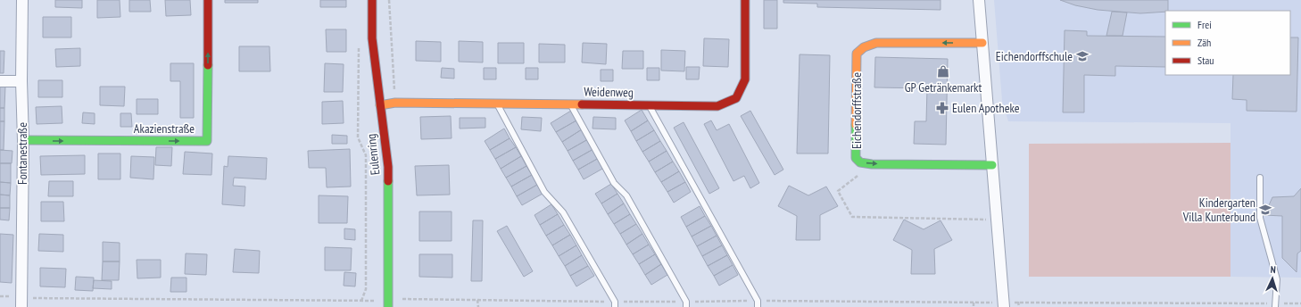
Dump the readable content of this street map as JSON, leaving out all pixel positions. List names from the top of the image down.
{
  "streets": {
    "street": [
      "Weidenweg",
      "Eichendorffstraße",
      "Akazienstraße",
      "Fontanestraße",
      "Eulenring"
    ]
  },
  "crossings": [
    ["Weidenweg", "Eulenring"],
    ["Akazienstraße", "Fontanestraße"]
  ],
  "places": {
    "school or university": ["Eichendorffschule", "Kindergarten Villa Kunterbund"],
    "shop": ["GP Getränkemarkt"],
    "pharmacy": ["Eulen Apotheke"]
  },
  "legend": ["Frei", "Zäh", "Stau"],
  "north": "top"
}
